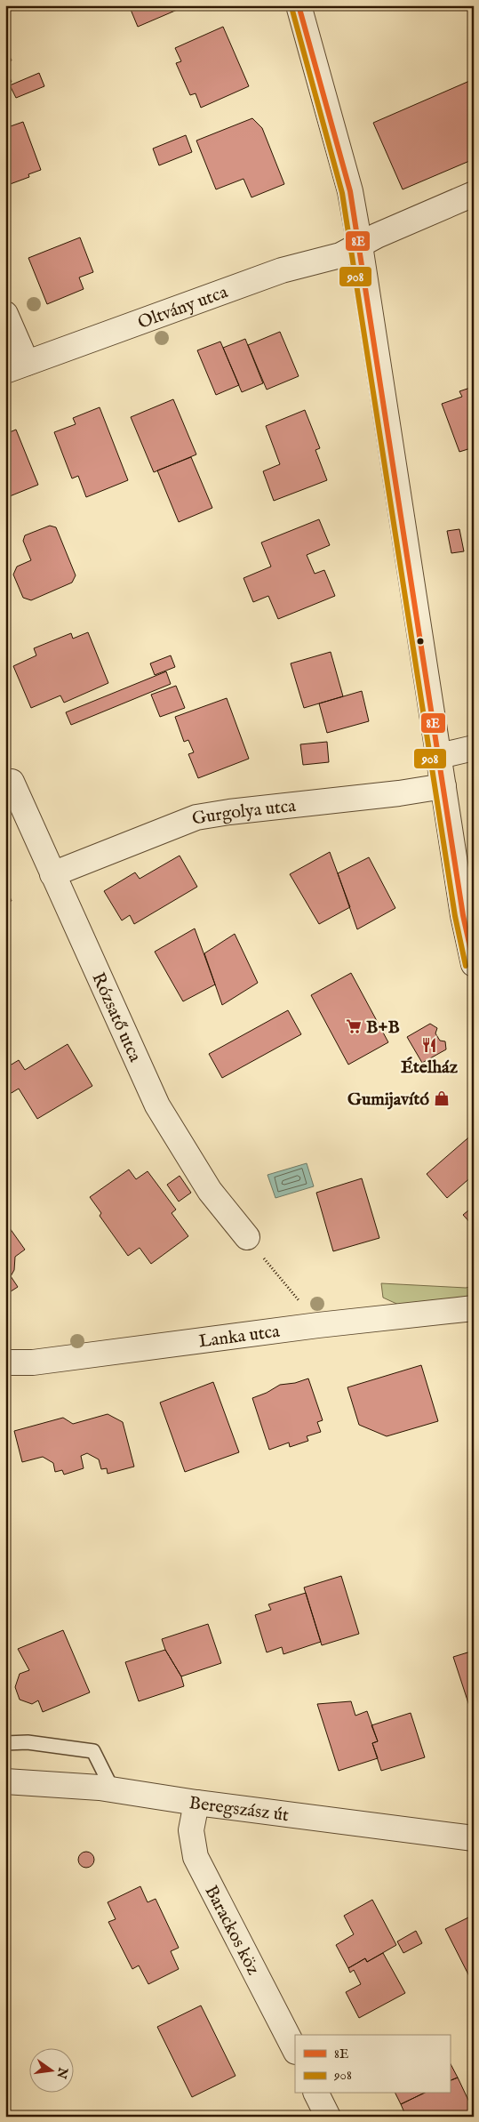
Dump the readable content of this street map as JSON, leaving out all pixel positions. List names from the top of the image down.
{
  "streets": {
    "street": [
      "Oltvány utca",
      "Gurgolya utca",
      "Rózsatő utca",
      "Lanka utca",
      "Beregszász út",
      "Barackos köz"
    ]
  },
  "crossings": [
    ["Gurgolya utca", "Rózsatő utca"],
    ["Beregszász út", "Barackos köz"]
  ],
  "places": {
    "supermarket": ["B+B"],
    "restaurant": ["Ételház"],
    "shop": ["Gumijavító"]
  },
  "lines": ["transit line 8E", "transit line 908"],
  "legend": ["8E", "908"],
  "north": "right"
}
